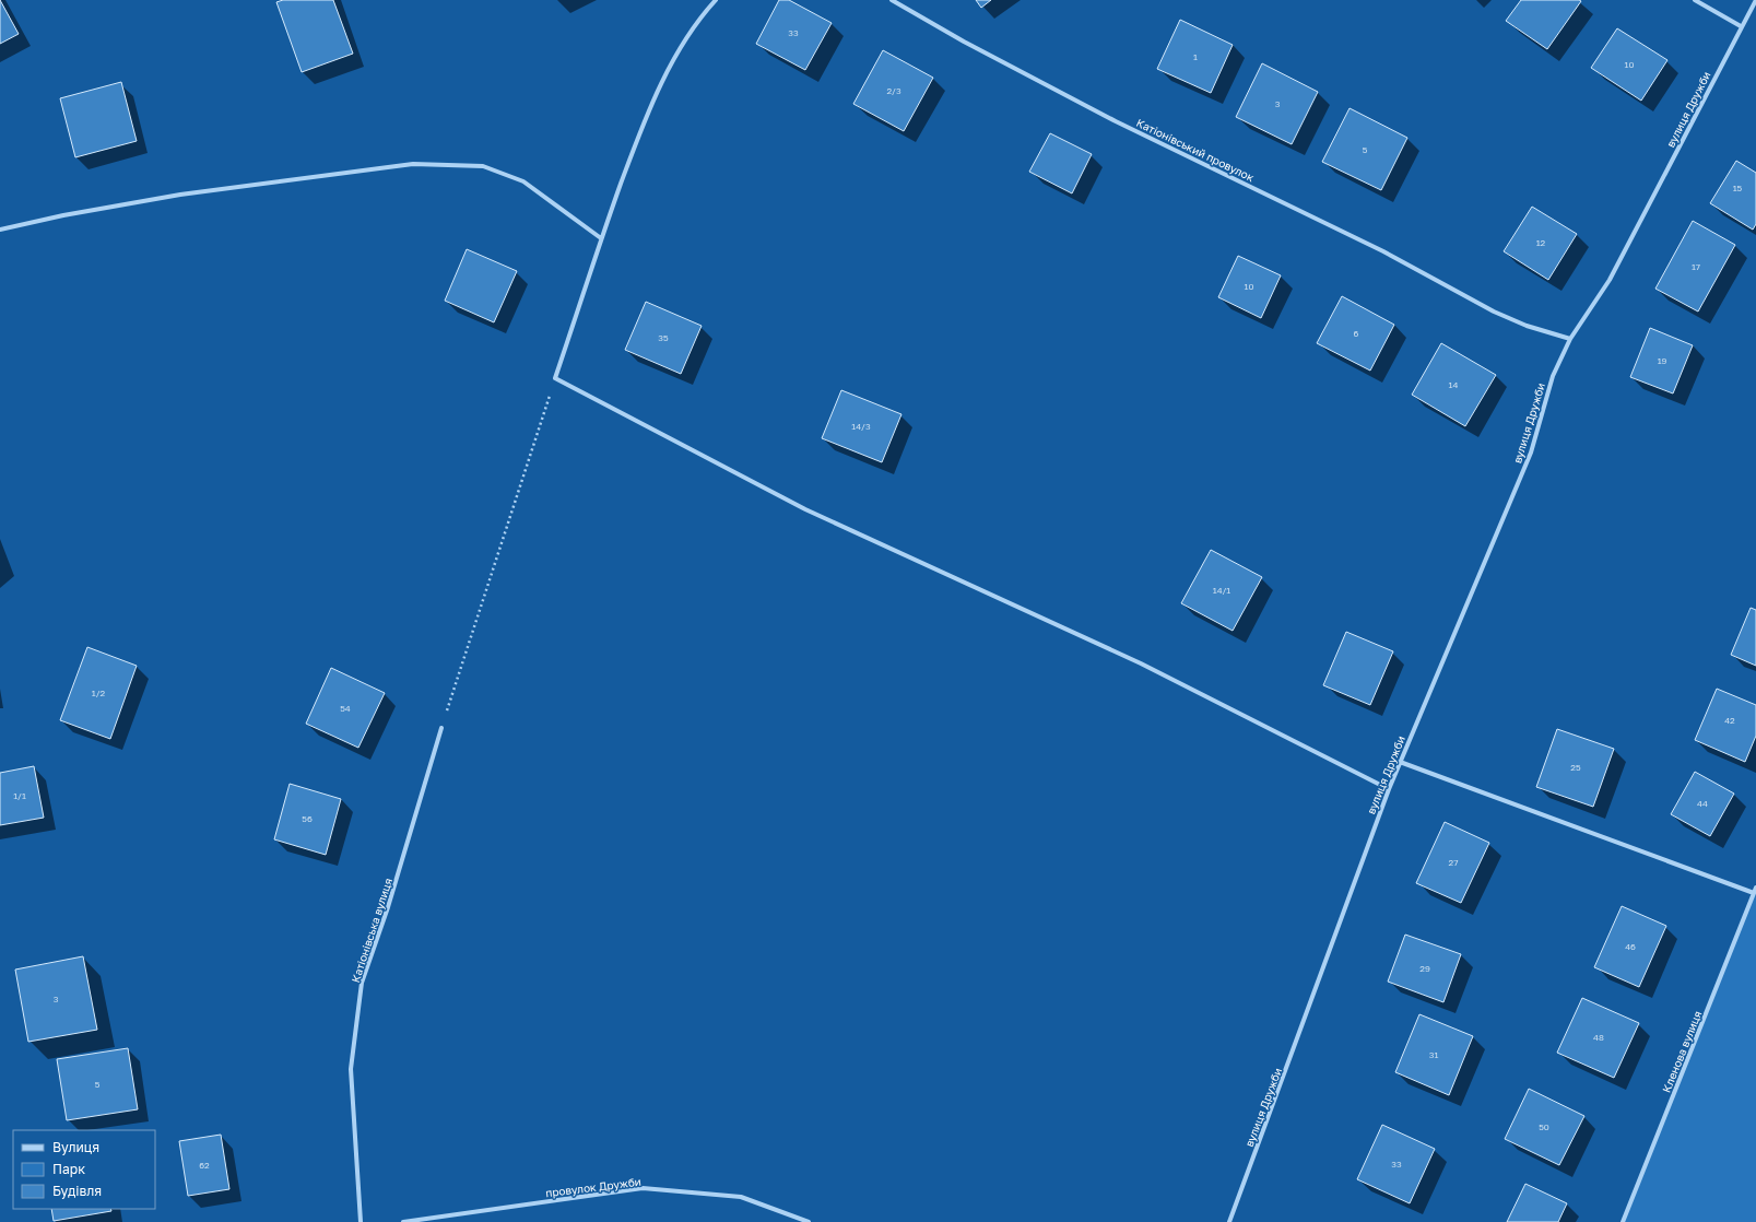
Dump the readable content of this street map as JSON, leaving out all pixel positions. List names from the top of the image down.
{
  "streets": {
    "street": [
      "вулиця Дружби",
      "Катіонівський провулок",
      "Катіонівська вулиця",
      "Кленова вулиця",
      "провулок Дружби"
    ]
  },
  "crossings": [
    ["вулиця Дружби", "Катіонівський провулок"]
  ],
  "house_numbers": [
    "33",
    "1",
    "10",
    "2/3",
    "3",
    "5",
    "15",
    "12",
    "17",
    "10",
    "6",
    "35",
    "19",
    "14",
    "14/3",
    "14/1",
    "1/2",
    "54",
    "42",
    "25",
    "1/1",
    "44",
    "56",
    "27",
    "46",
    "29",
    "3",
    "48",
    "31",
    "5",
    "50",
    "33",
    "62"
  ],
  "legend": ["Вулиця", "Парк", "Будівля"]
}
